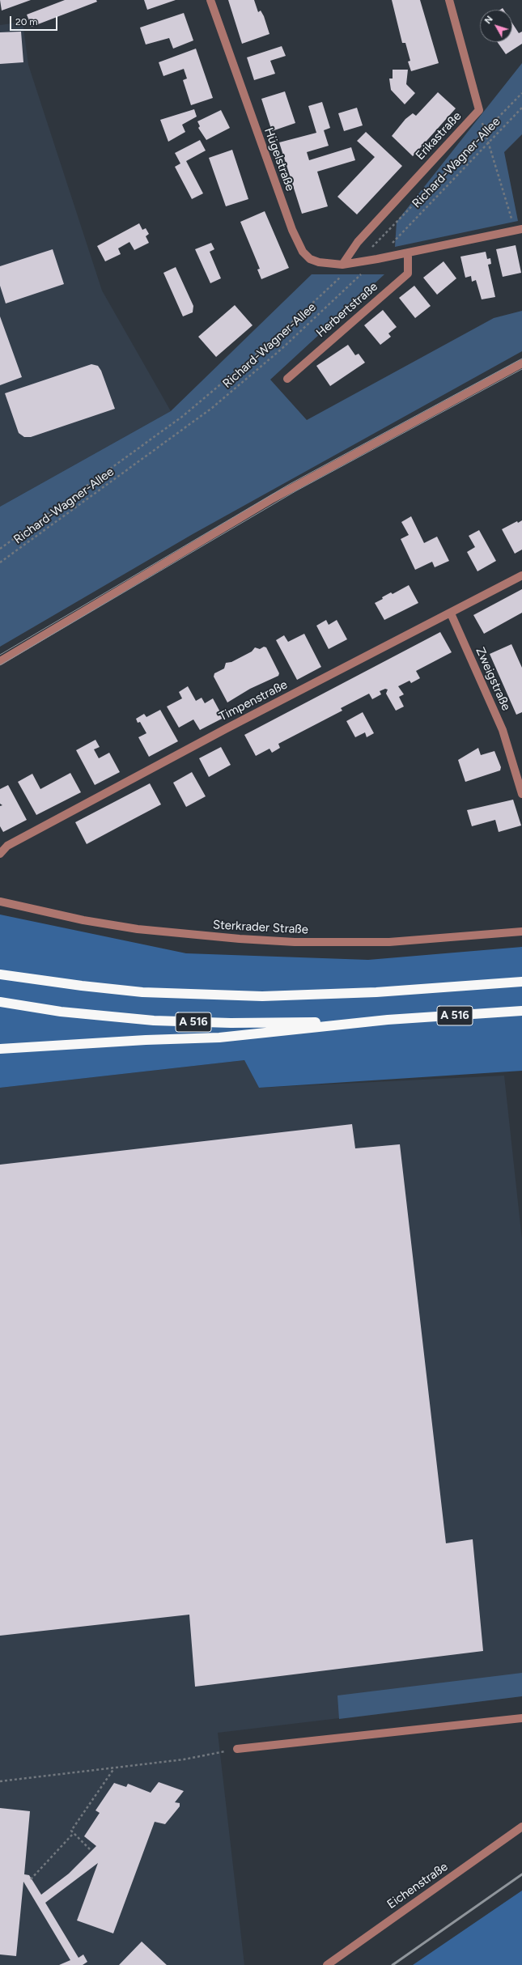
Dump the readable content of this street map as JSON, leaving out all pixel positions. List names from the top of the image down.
{
  "streets": {
    "highway": ["A 516"],
    "street": [
      "Erikastraße",
      "Hügelstraße",
      "Herbertstraße",
      "Zweigstraße",
      "Timpenstraße",
      "Sterkrader Straße",
      "Eichenstraße"
    ],
    "path": ["Richard-Wagner-Allee"]
  },
  "crossings": [
    ["Erikastraße", "Hügelstraße"],
    ["Hügelstraße", "Richard-Wagner-Allee"],
    ["Zweigstraße", "Timpenstraße"]
  ],
  "scale_bar": "20 m",
  "north": "top left"
}
